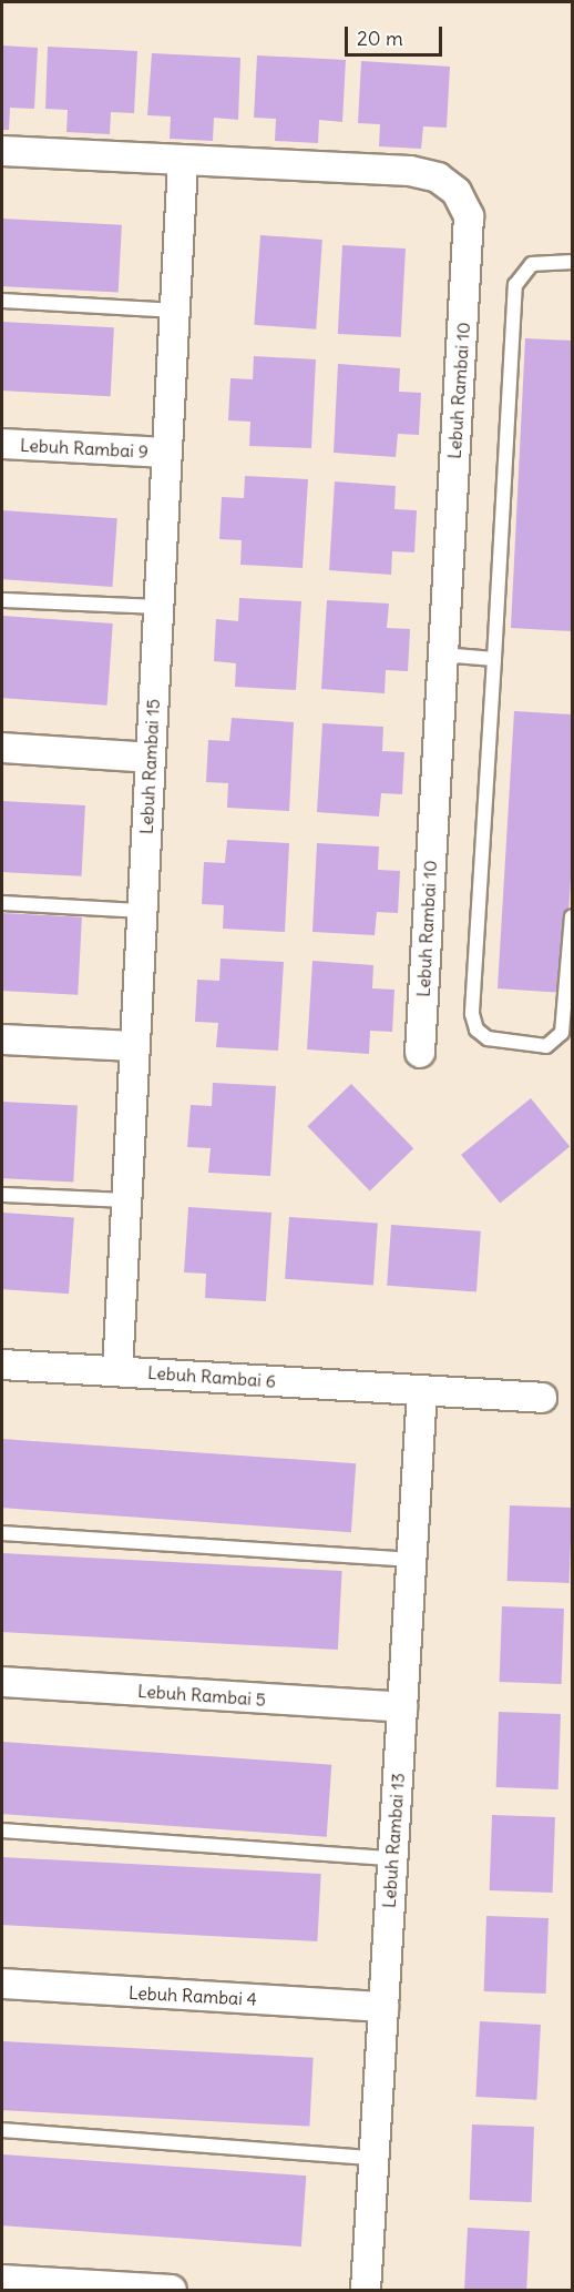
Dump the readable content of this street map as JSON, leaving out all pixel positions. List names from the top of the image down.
{
  "streets": {
    "street": [
      "Lebuh Rambai 10",
      "Lebuh Rambai 9",
      "Lebuh Rambai 15",
      "Lebuh Rambai 6",
      "Lebuh Rambai 5",
      "Lebuh Rambai 13",
      "Lebuh Rambai 4"
    ]
  },
  "crossings": [
    ["Lebuh Rambai 10", "Lebuh Rambai 15"],
    ["Lebuh Rambai 9", "Lebuh Rambai 15"],
    ["Lebuh Rambai 15", "Lebuh Rambai 6"],
    ["Lebuh Rambai 6", "Lebuh Rambai 13"],
    ["Lebuh Rambai 5", "Lebuh Rambai 13"],
    ["Lebuh Rambai 13", "Lebuh Rambai 4"]
  ],
  "scale_bar": "20 m"
}
